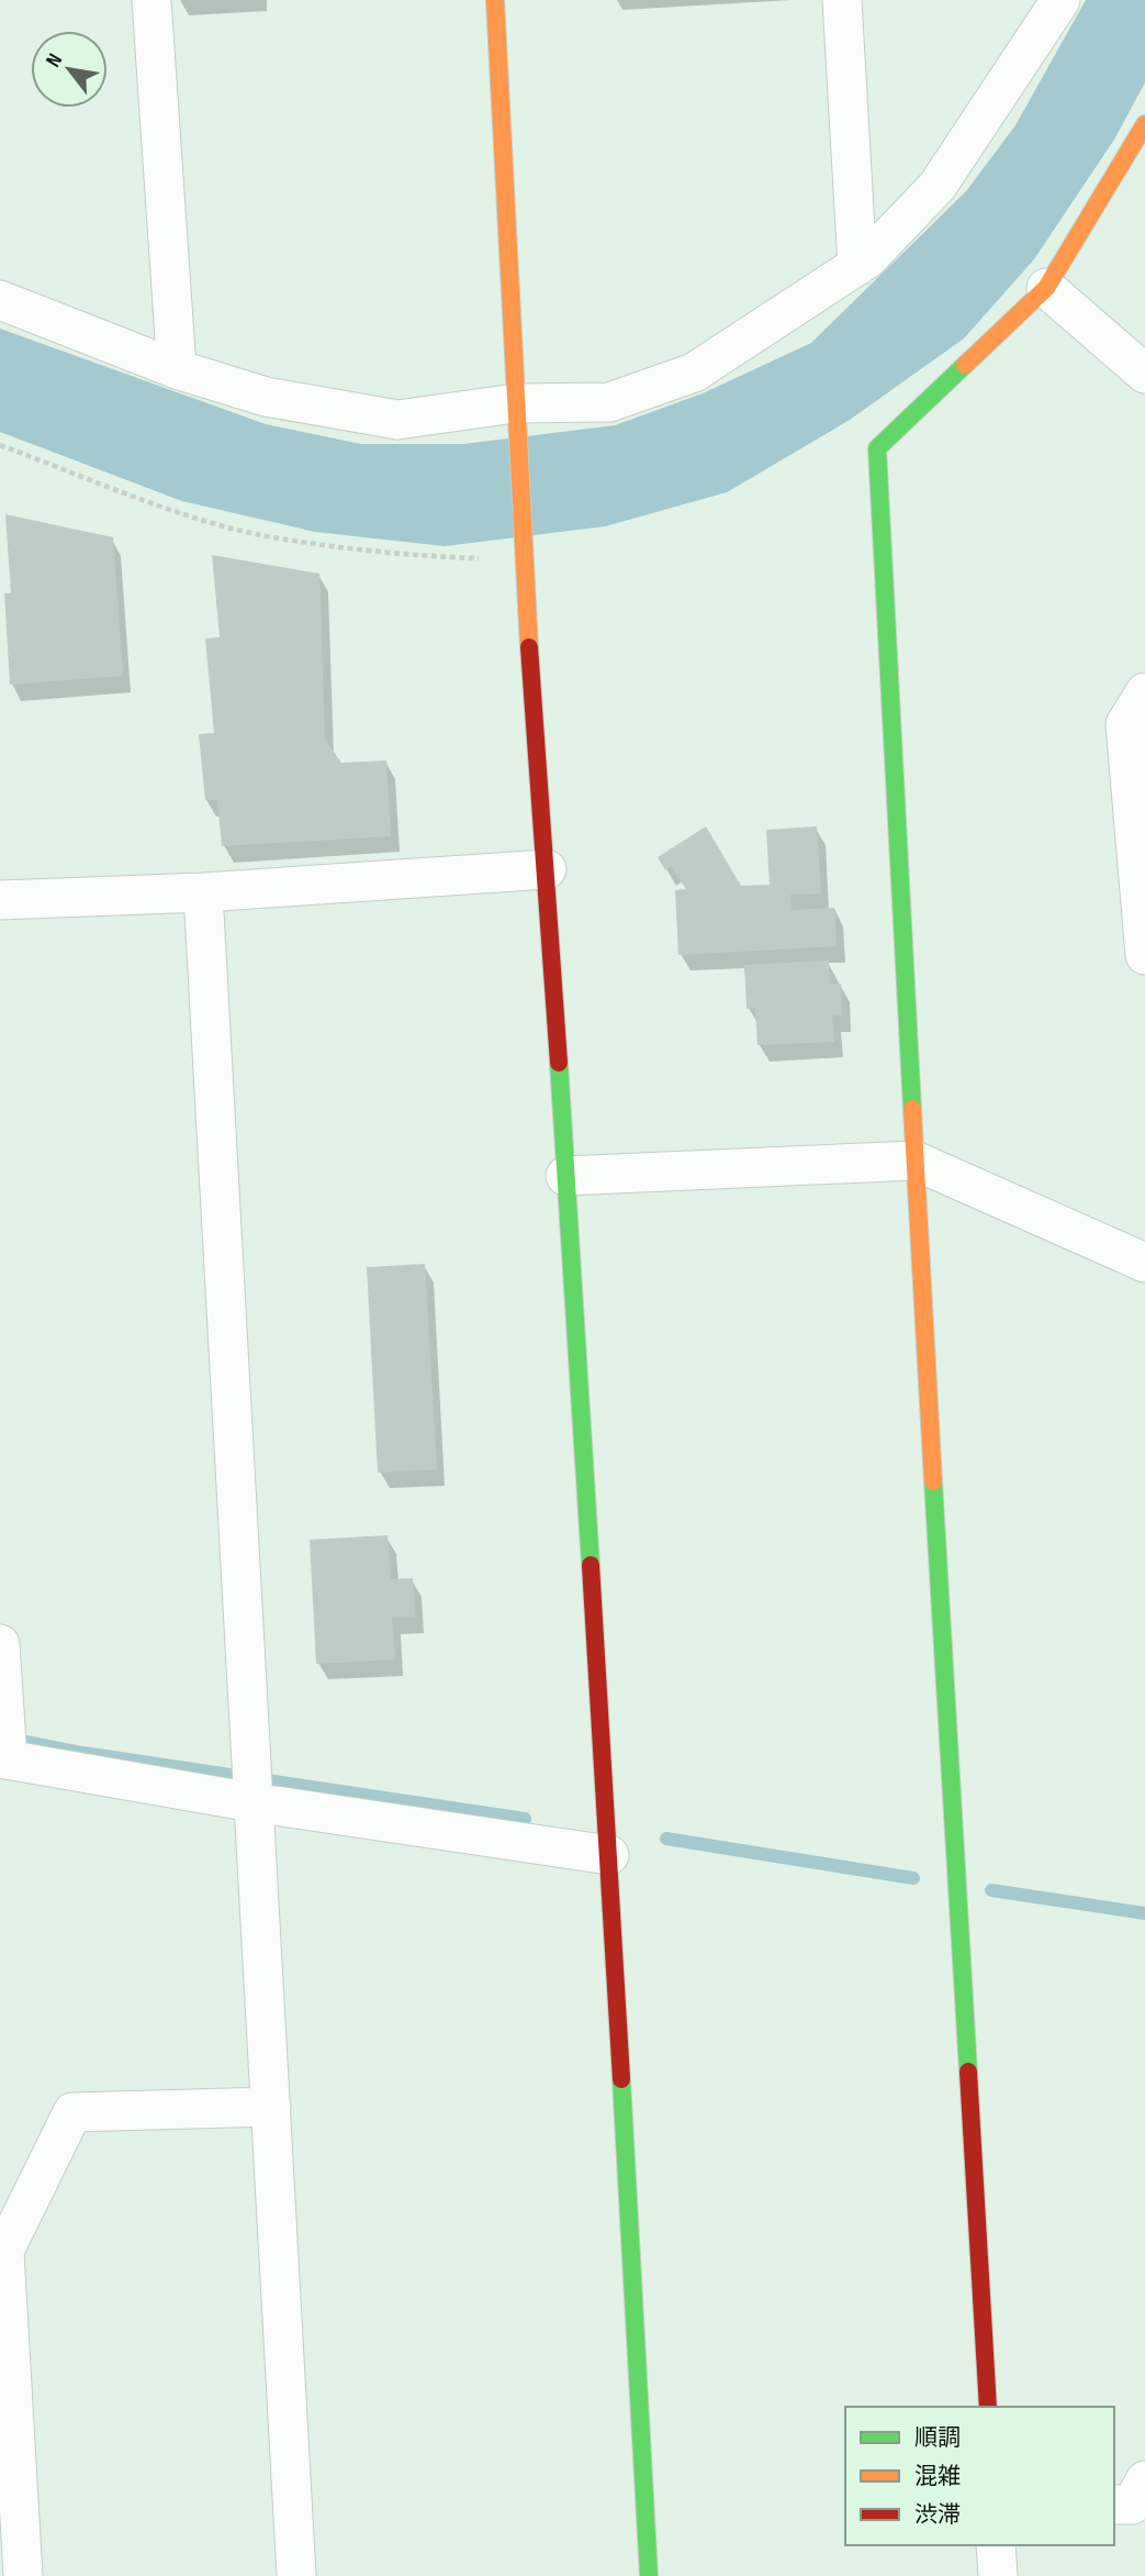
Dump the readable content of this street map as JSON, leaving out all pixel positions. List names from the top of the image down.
{
  "legend": ["順調", "混雑", "渋滞"],
  "north": "top left"
}
